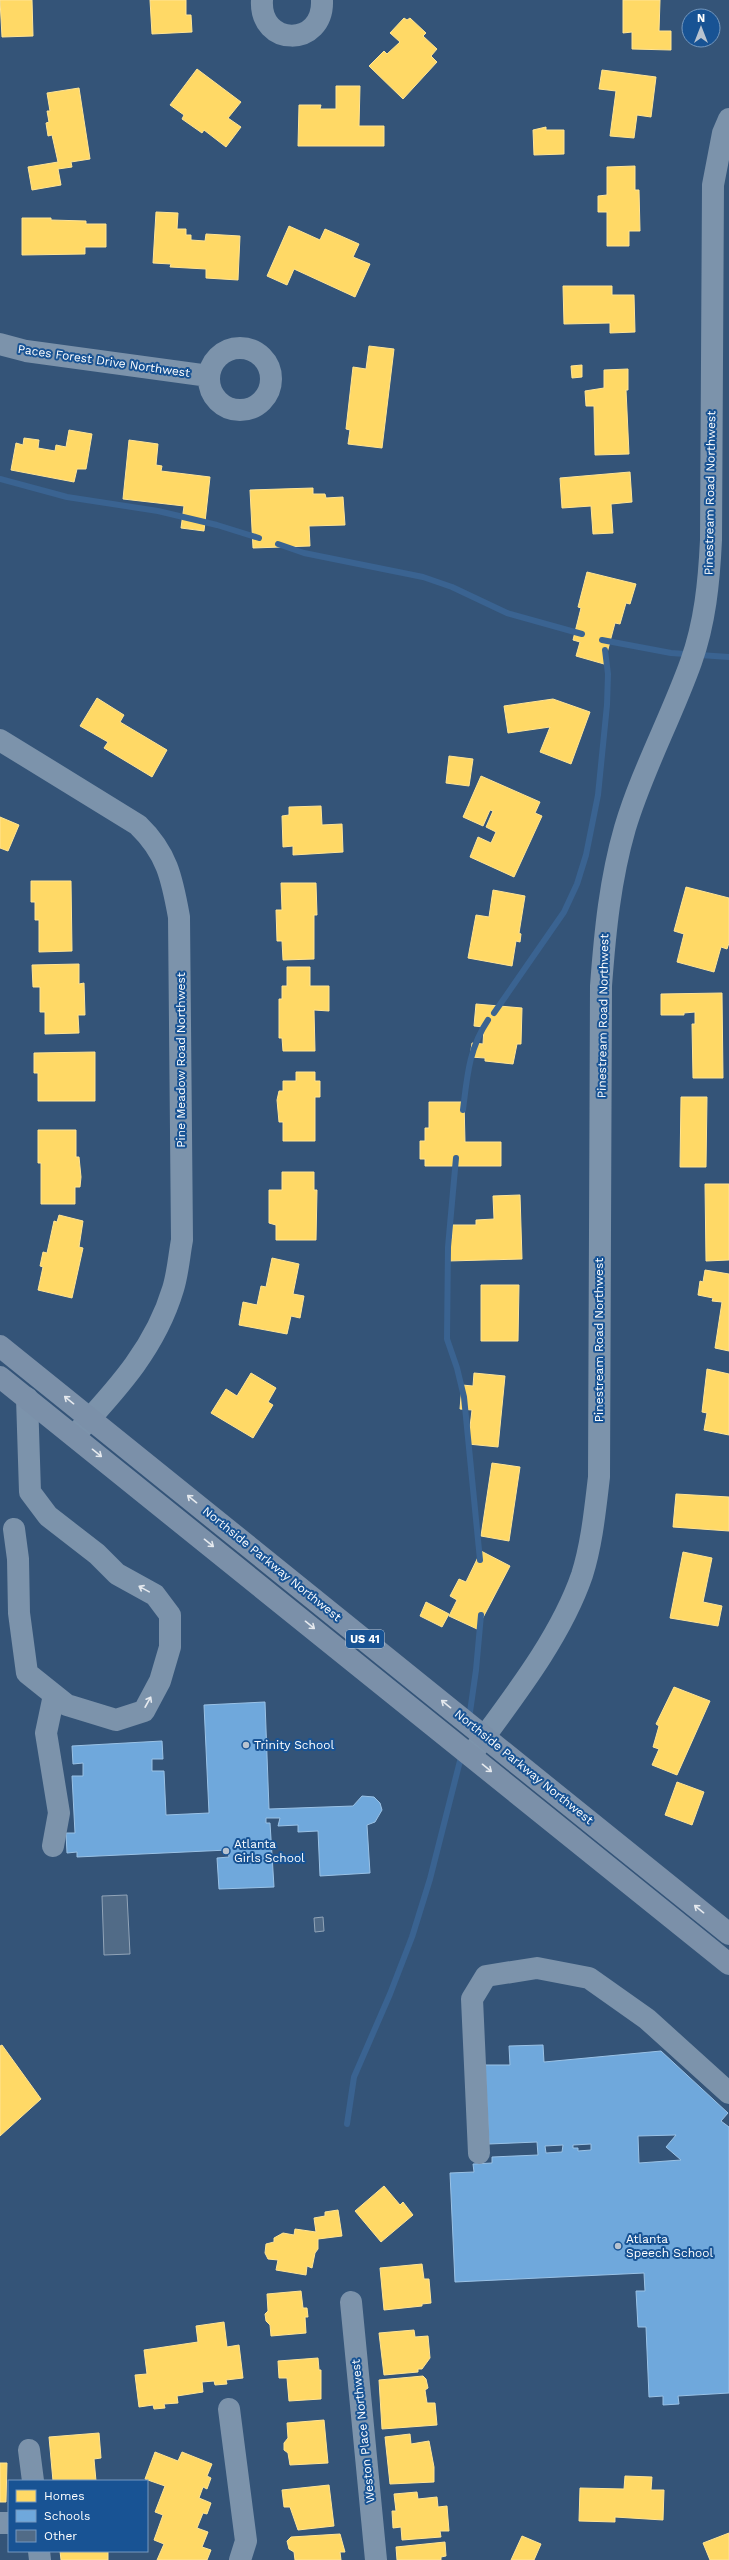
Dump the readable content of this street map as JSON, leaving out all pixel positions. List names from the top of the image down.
{
  "streets": {
    "main road": ["Northside Parkway Northwest", "US 41"],
    "street": [
      "Paces Forest Drive Northwest",
      "Pinestream Road Northwest",
      "Pine Meadow Road Northwest",
      "Weston Place Northwest"
    ]
  },
  "crossings": [
    ["Pinestream Road Northwest", "Northside Parkway Northwest"],
    ["Pine Meadow Road Northwest", "Northside Parkway Northwest"]
  ],
  "places": ["Trinity School", "Atlanta Girls School", "Atlanta Speech School"],
  "legend": ["Homes", "Schools", "Other"],
  "north": "top"
}
